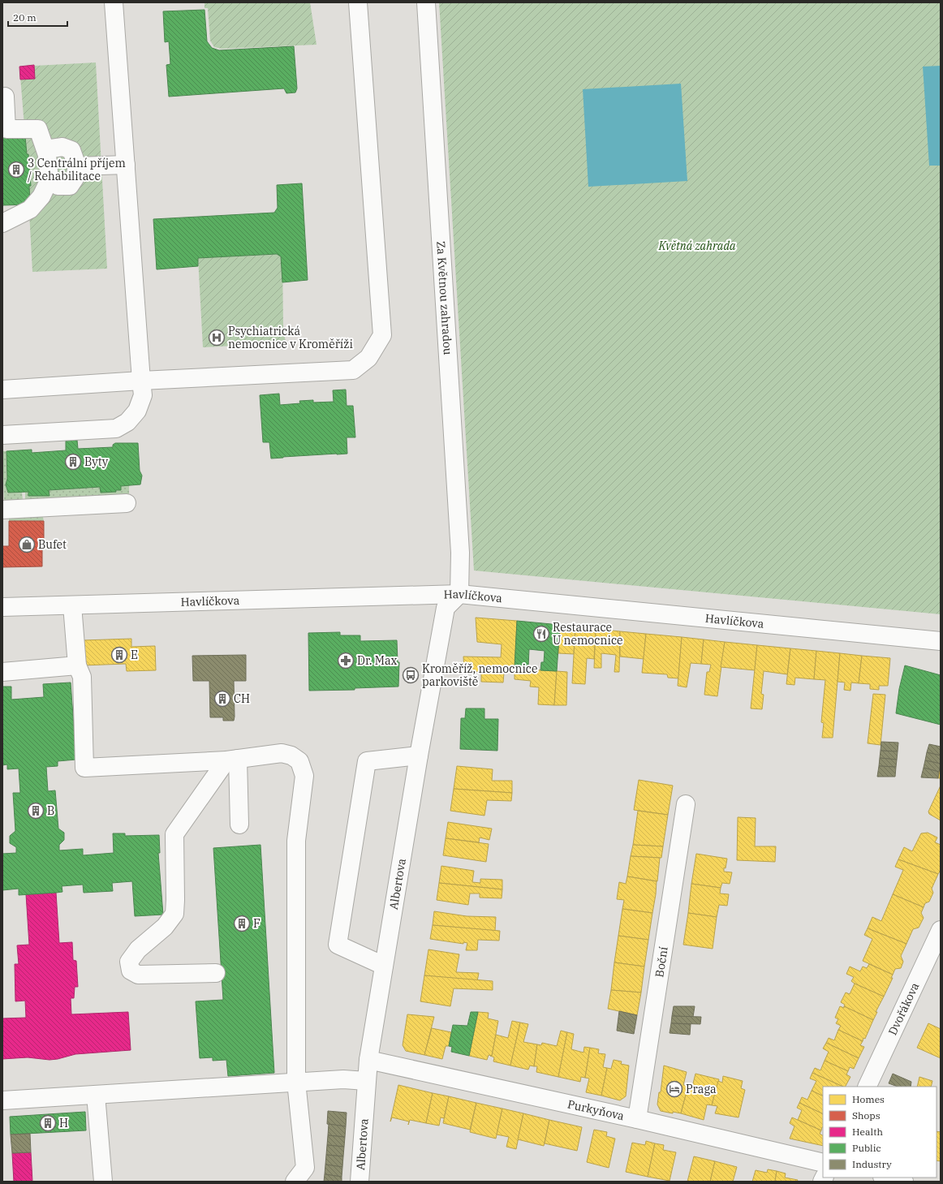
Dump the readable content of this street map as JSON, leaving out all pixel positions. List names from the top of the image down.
{
  "streets": {
    "street": [
      "Za Květnou zahradou",
      "Havlíčkova",
      "Albertova",
      "Boční",
      "Dvořákova",
      "Purkyňova"
    ]
  },
  "crossings": [
    ["Za Květnou zahradou", "Havlíčkova"],
    ["Za Květnou zahradou", "Albertova"],
    ["Havlíčkova", "Albertova"],
    ["Albertova", "Purkyňova"],
    ["Boční", "Purkyňova"]
  ],
  "parks": ["Květná zahrada"],
  "places": {
    "building": [
      "3 Centrální příjem / Rehabilitace",
      "Byty",
      "E",
      "CH",
      "B",
      "F",
      "H"
    ],
    "hospital": ["Psychiatrická nemocnice v Kroměříži"],
    "shop": ["Bufet"],
    "restaurant": ["Restaurace U nemocnice"],
    "pharmacy": ["Dr. Max"],
    "bus stop": ["Kroměříž, nemocnice parkoviště"],
    "hotel": ["Praga"]
  },
  "legend": [
    "Homes",
    "Shops",
    "Health",
    "Public",
    "Industry"
  ],
  "scale_bar": "20 m"
}
